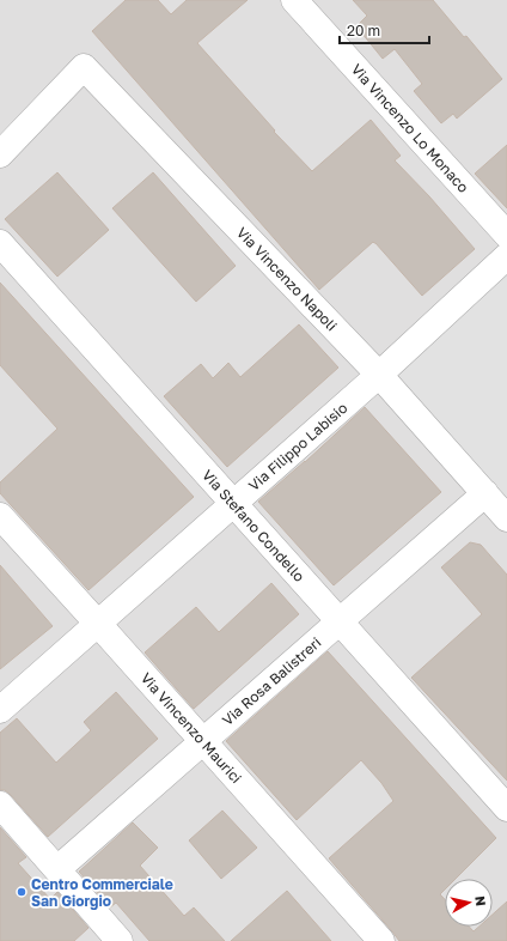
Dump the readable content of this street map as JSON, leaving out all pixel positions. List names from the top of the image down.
{
  "streets": {
    "street": [
      "Via Vincenzo Lo Monaco",
      "Via Vincenzo Napoli",
      "Via Filippo Labisio",
      "Via Stefano Condello",
      "Via Rosa Balistreri",
      "Via Vincenzo Maurici"
    ]
  },
  "crossings": [
    ["Via Vincenzo Napoli", "Via Filippo Labisio"],
    ["Via Vincenzo Napoli", "Via Rosa Balistreri"],
    ["Via Filippo Labisio", "Via Stefano Condello"],
    ["Via Filippo Labisio", "Via Vincenzo Maurici"],
    ["Via Stefano Condello", "Via Rosa Balistreri"],
    ["Via Rosa Balistreri", "Via Vincenzo Maurici"]
  ],
  "places": ["Centro Commerciale San Giorgio"],
  "scale_bar": "20 m",
  "north": "right"
}
